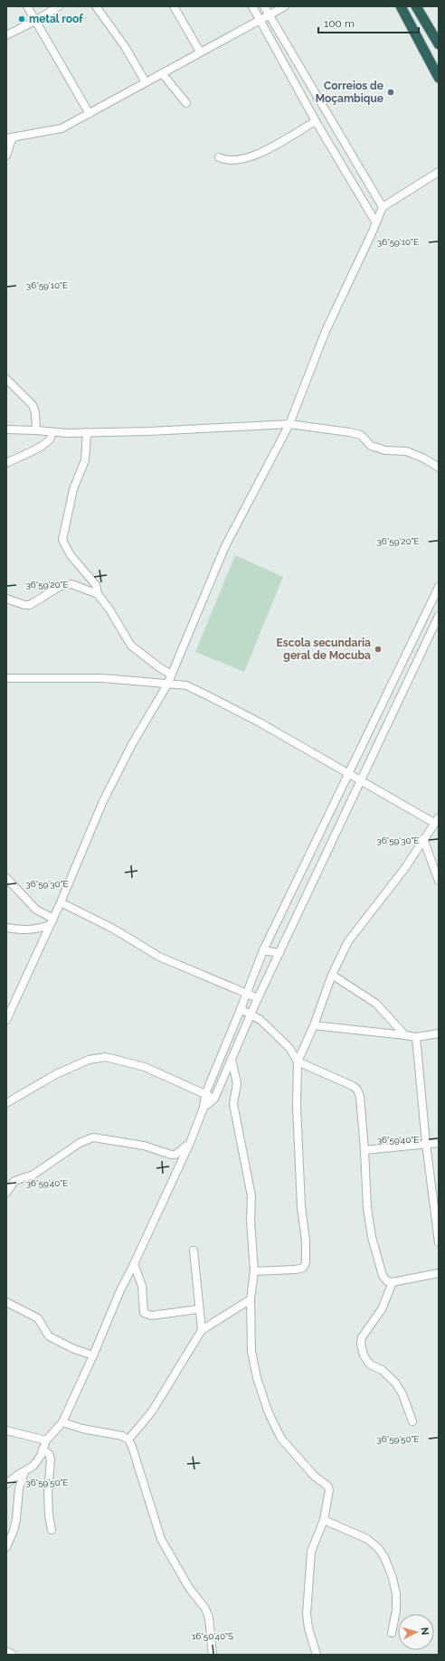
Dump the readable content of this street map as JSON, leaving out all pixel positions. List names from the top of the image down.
{
  "places": ["metal roof", "Correios de Moçambique", "Escola secundaria geral de Mocuba"],
  "scale_bar": "100 m",
  "north": "right",
  "coordinates": [
    "36°59'10\"E",
    "36°59'20\"E",
    "36°59'30\"E",
    "36°59'40\"E",
    "36°59'50\"E",
    "16°50'40\"S"
  ]
}
